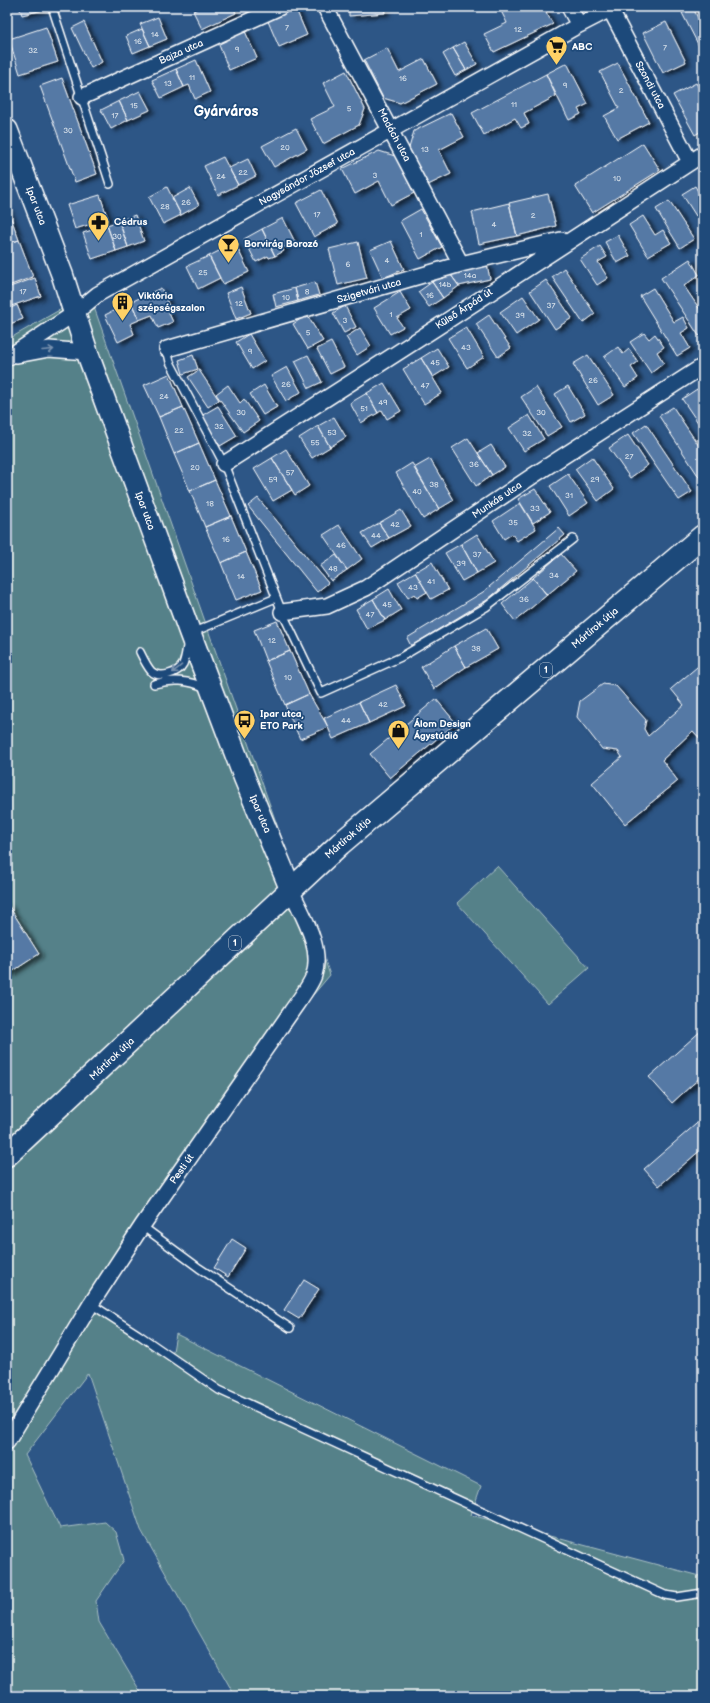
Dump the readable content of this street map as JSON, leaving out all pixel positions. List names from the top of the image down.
{
  "streets": {
    "main road": ["Mártírok útja", "1"],
    "street": [
      "Bajza utca",
      "Szondi utca",
      "Madách utca",
      "Nagysándor József utca",
      "Ipar utca",
      "Szigetvári utca",
      "Külső Árpád út",
      "Munkás utca",
      "Pesti út"
    ]
  },
  "crossings": [
    ["Szondi utca", "Nagysándor József utca"],
    ["Szondi utca", "Külső Árpád út"],
    ["Madách utca", "Nagysándor József utca"],
    ["Madách utca", "Szigetvári utca"],
    ["Nagysándor József utca", "Ipar utca"],
    ["Ipar utca", "Mártírok útja"],
    ["Ipar utca", "Pesti út"],
    ["Szigetvári utca", "Külső Árpád út"],
    ["Mártírok útja", "Pesti út"]
  ],
  "districts": ["Gyárváros"],
  "places": {
    "supermarket": ["ABC"],
    "pharmacy": ["Cédrus"],
    "bar": ["Borvirág Borozó"],
    "building": ["Viktória szépségszalon"],
    "bus stop": ["Ipar utca, ETO Park"],
    "shop": ["Álom Design Ágystúdió"]
  },
  "house_numbers": [
    "7",
    "12",
    "14",
    "16",
    "7",
    "9",
    "32",
    "11",
    "16",
    "13",
    "9",
    "2",
    "11",
    "15",
    "5",
    "17",
    "30",
    "20",
    "13",
    "22",
    "3",
    "24",
    "10",
    "26",
    "28",
    "17",
    "2",
    "4",
    "1",
    "30",
    "4",
    "6",
    "25",
    "14a",
    "14b",
    "17",
    "8",
    "16",
    "10",
    "12",
    "37",
    "1",
    "39",
    "3",
    "5",
    "43",
    "9",
    "45",
    "26",
    "26",
    "47",
    "24",
    "49",
    "51",
    "30",
    "30",
    "32",
    "22",
    "53",
    "32",
    "55",
    "27",
    "36",
    "20",
    "57",
    "59",
    "29",
    "38",
    "40",
    "31",
    "18",
    "33",
    "35",
    "42",
    "44",
    "16",
    "46",
    "37",
    "39",
    "48",
    "34",
    "14",
    "41",
    "43",
    "36",
    "45",
    "47",
    "12",
    "38",
    "10",
    "42",
    "44"
  ]
}
